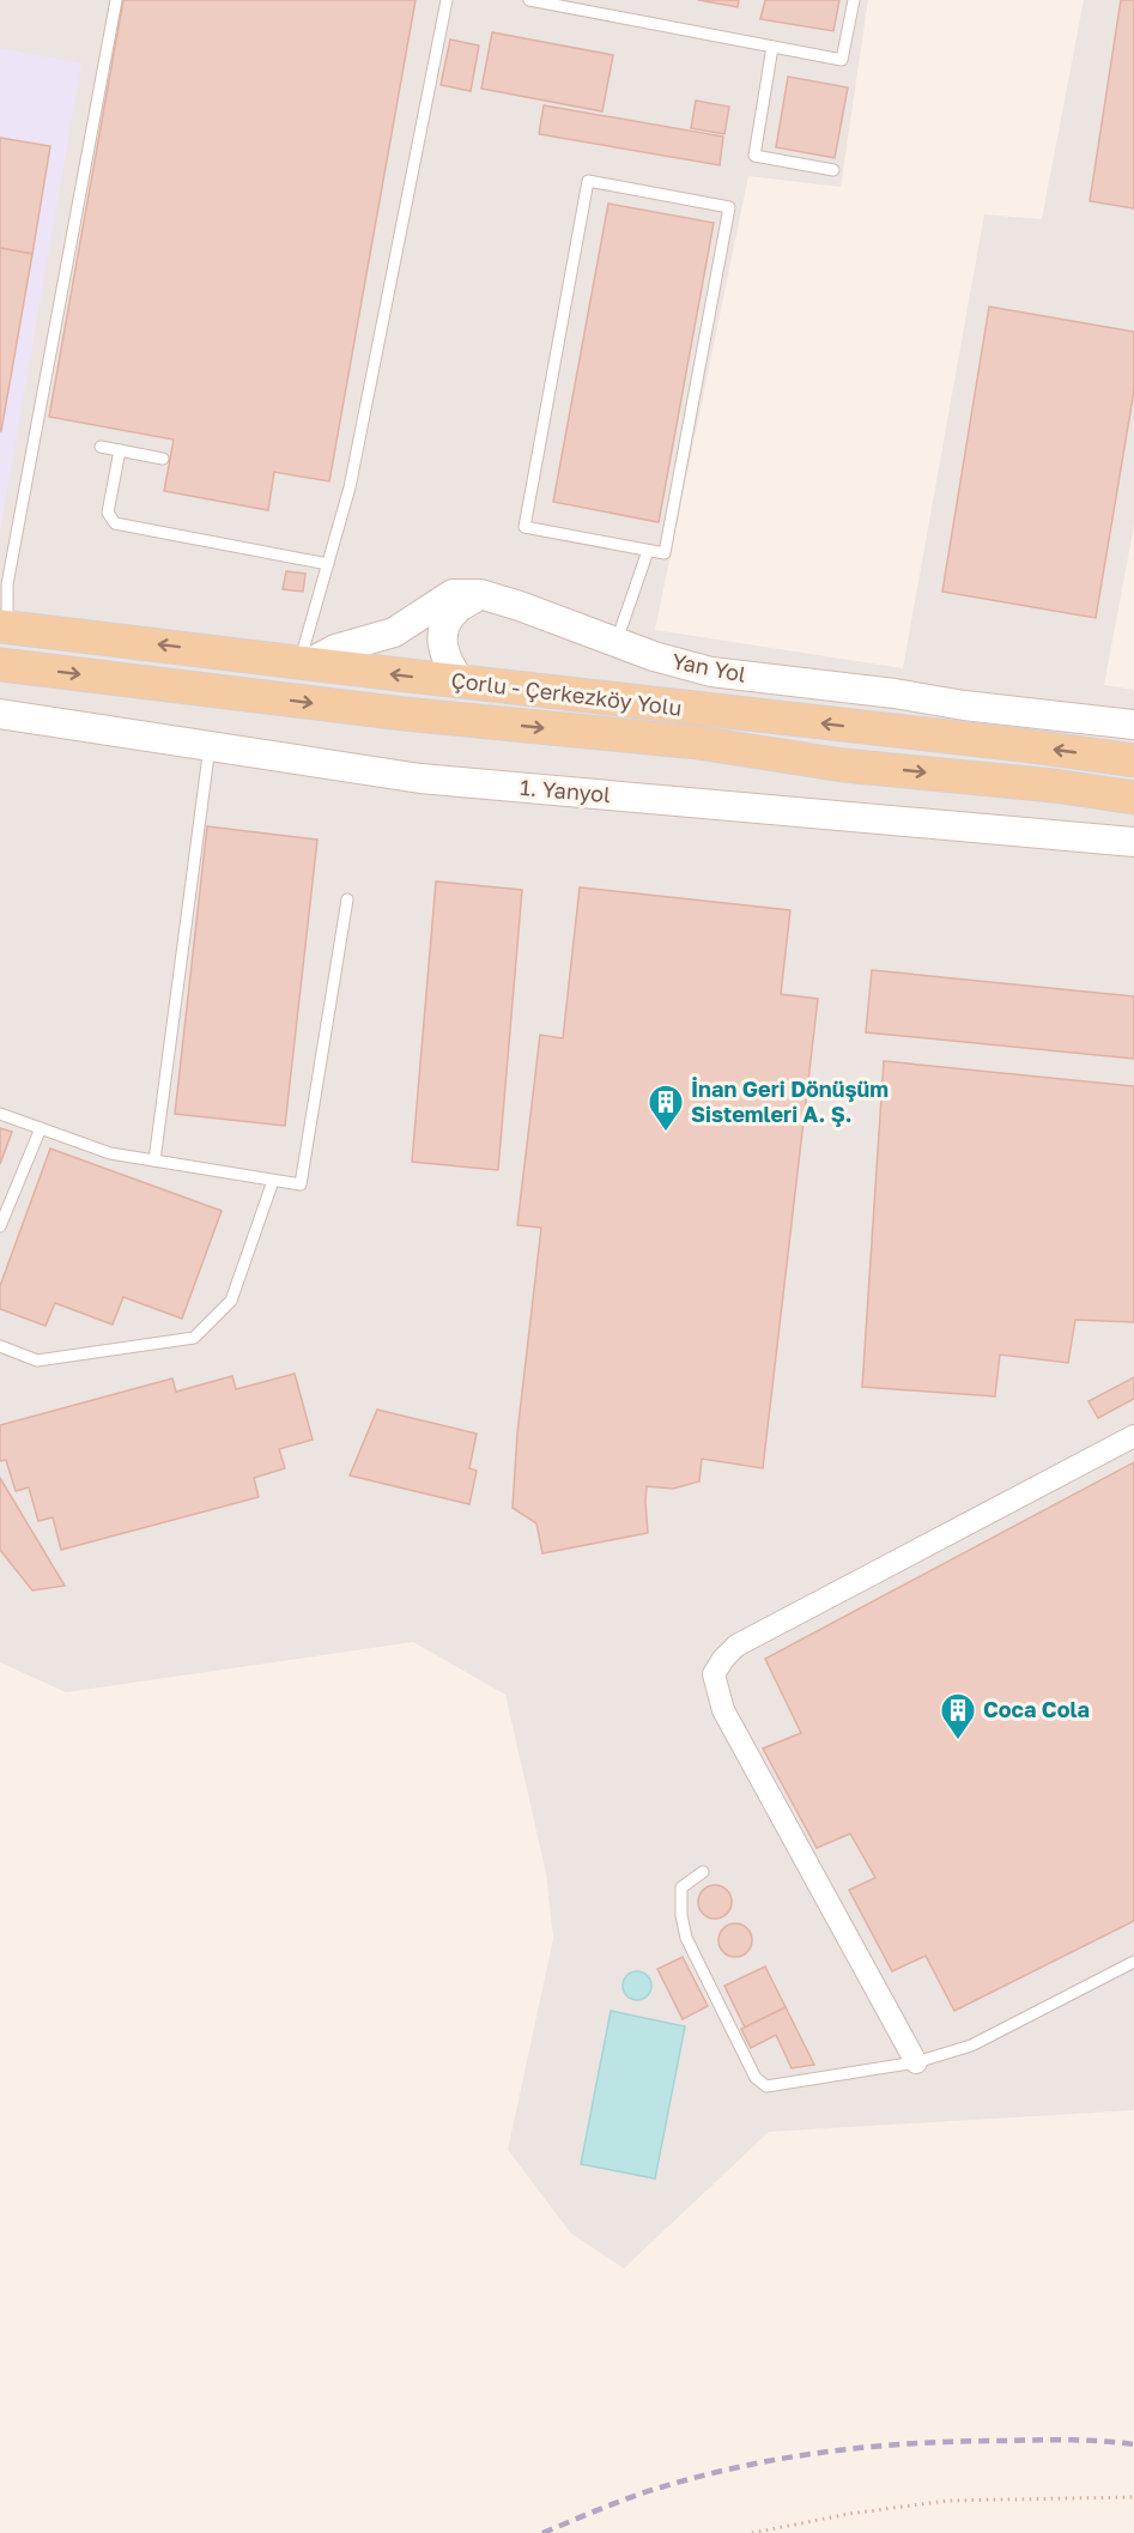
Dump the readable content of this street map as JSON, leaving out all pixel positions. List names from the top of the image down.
{
  "streets": {
    "main road": ["Yan Yol", "Çorlu - Çerkezköy Yolu", "1. Yanyol"]
  },
  "crossings": [
    ["Yan Yol", "Çorlu - Çerkezköy Yolu"]
  ],
  "places": {
    "building": ["İnan Geri Dönüşüm Sistemleri A. Ş.", "Coca Cola"]
  }
}
